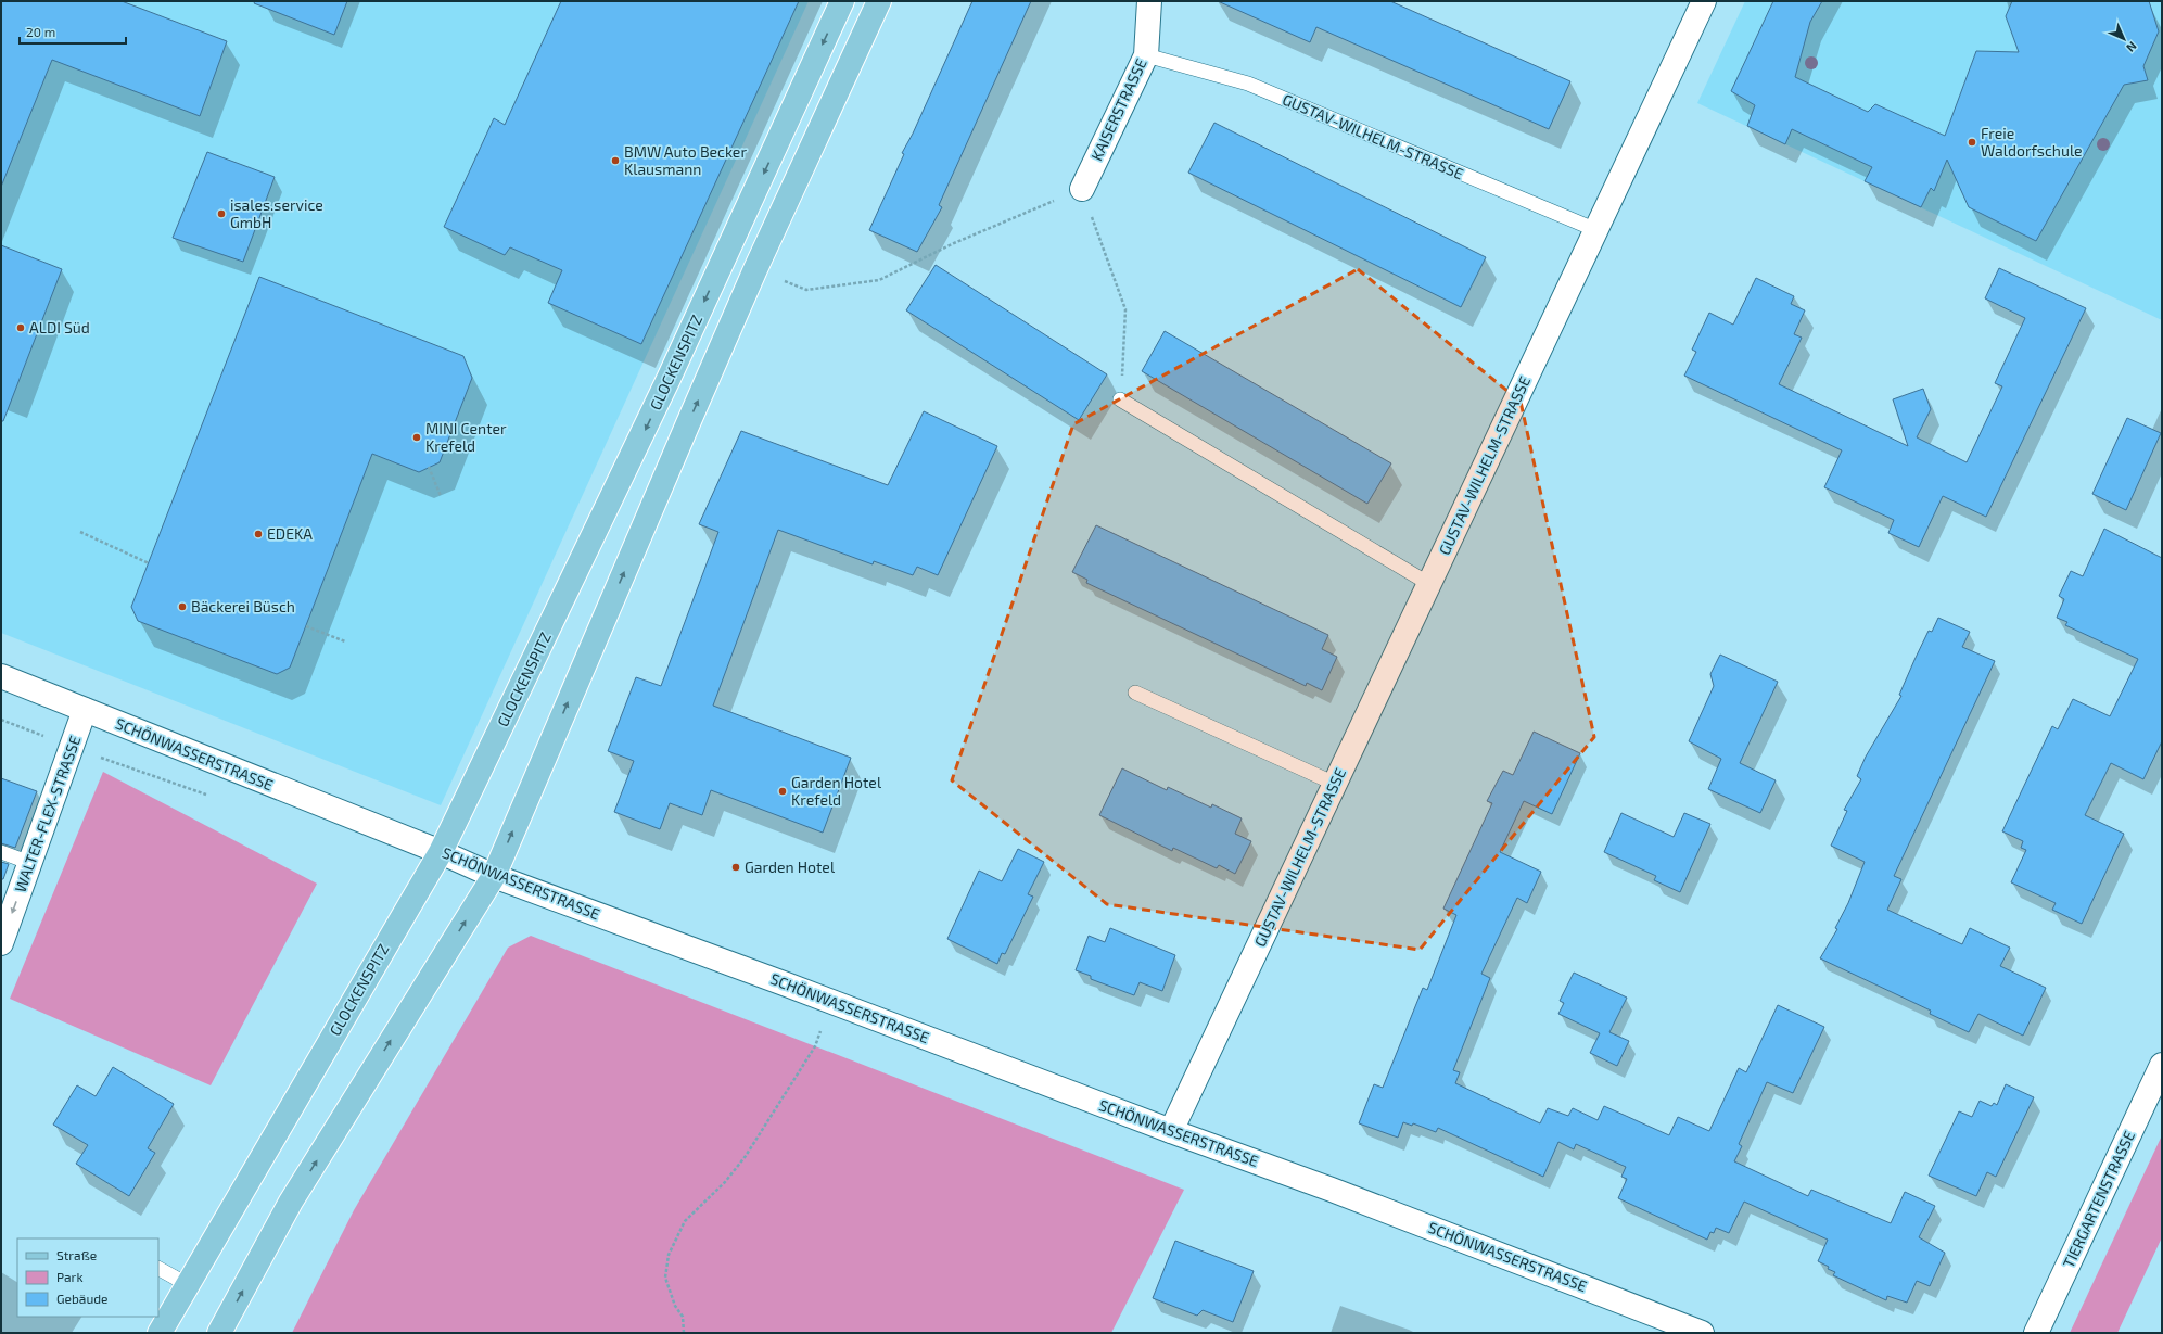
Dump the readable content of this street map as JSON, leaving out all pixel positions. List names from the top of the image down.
{
  "streets": {
    "main road": ["GLOCKENSPITZ"],
    "street": [
      "KAISERSTRASSE",
      "GUSTAV-WILHELM-STRASSE",
      "SCHÖNWASSERSTRASSE",
      "WALTER-FLEX-STRASSE",
      "TIERGARTENSTRASSE"
    ]
  },
  "crossings": [
    ["KAISERSTRASSE", "GUSTAV-WILHELM-STRASSE"],
    ["GUSTAV-WILHELM-STRASSE", "SCHÖNWASSERSTRASSE"],
    ["GLOCKENSPITZ", "SCHÖNWASSERSTRASSE"],
    ["SCHÖNWASSERSTRASSE", "WALTER-FLEX-STRASSE"]
  ],
  "places": [
    "Freie Waldorfschule",
    "BMW Auto Becker Klausmann",
    "isales.service GmbH",
    "ALDI Süd",
    "MINI Center Krefeld",
    "EDEKA",
    "Bäckerei Büsch",
    "Garden Hotel Krefeld",
    "Garden Hotel"
  ],
  "legend": ["Straße", "Park", "Gebäude"],
  "scale_bar": "20 m",
  "north": "bottom right"
}
